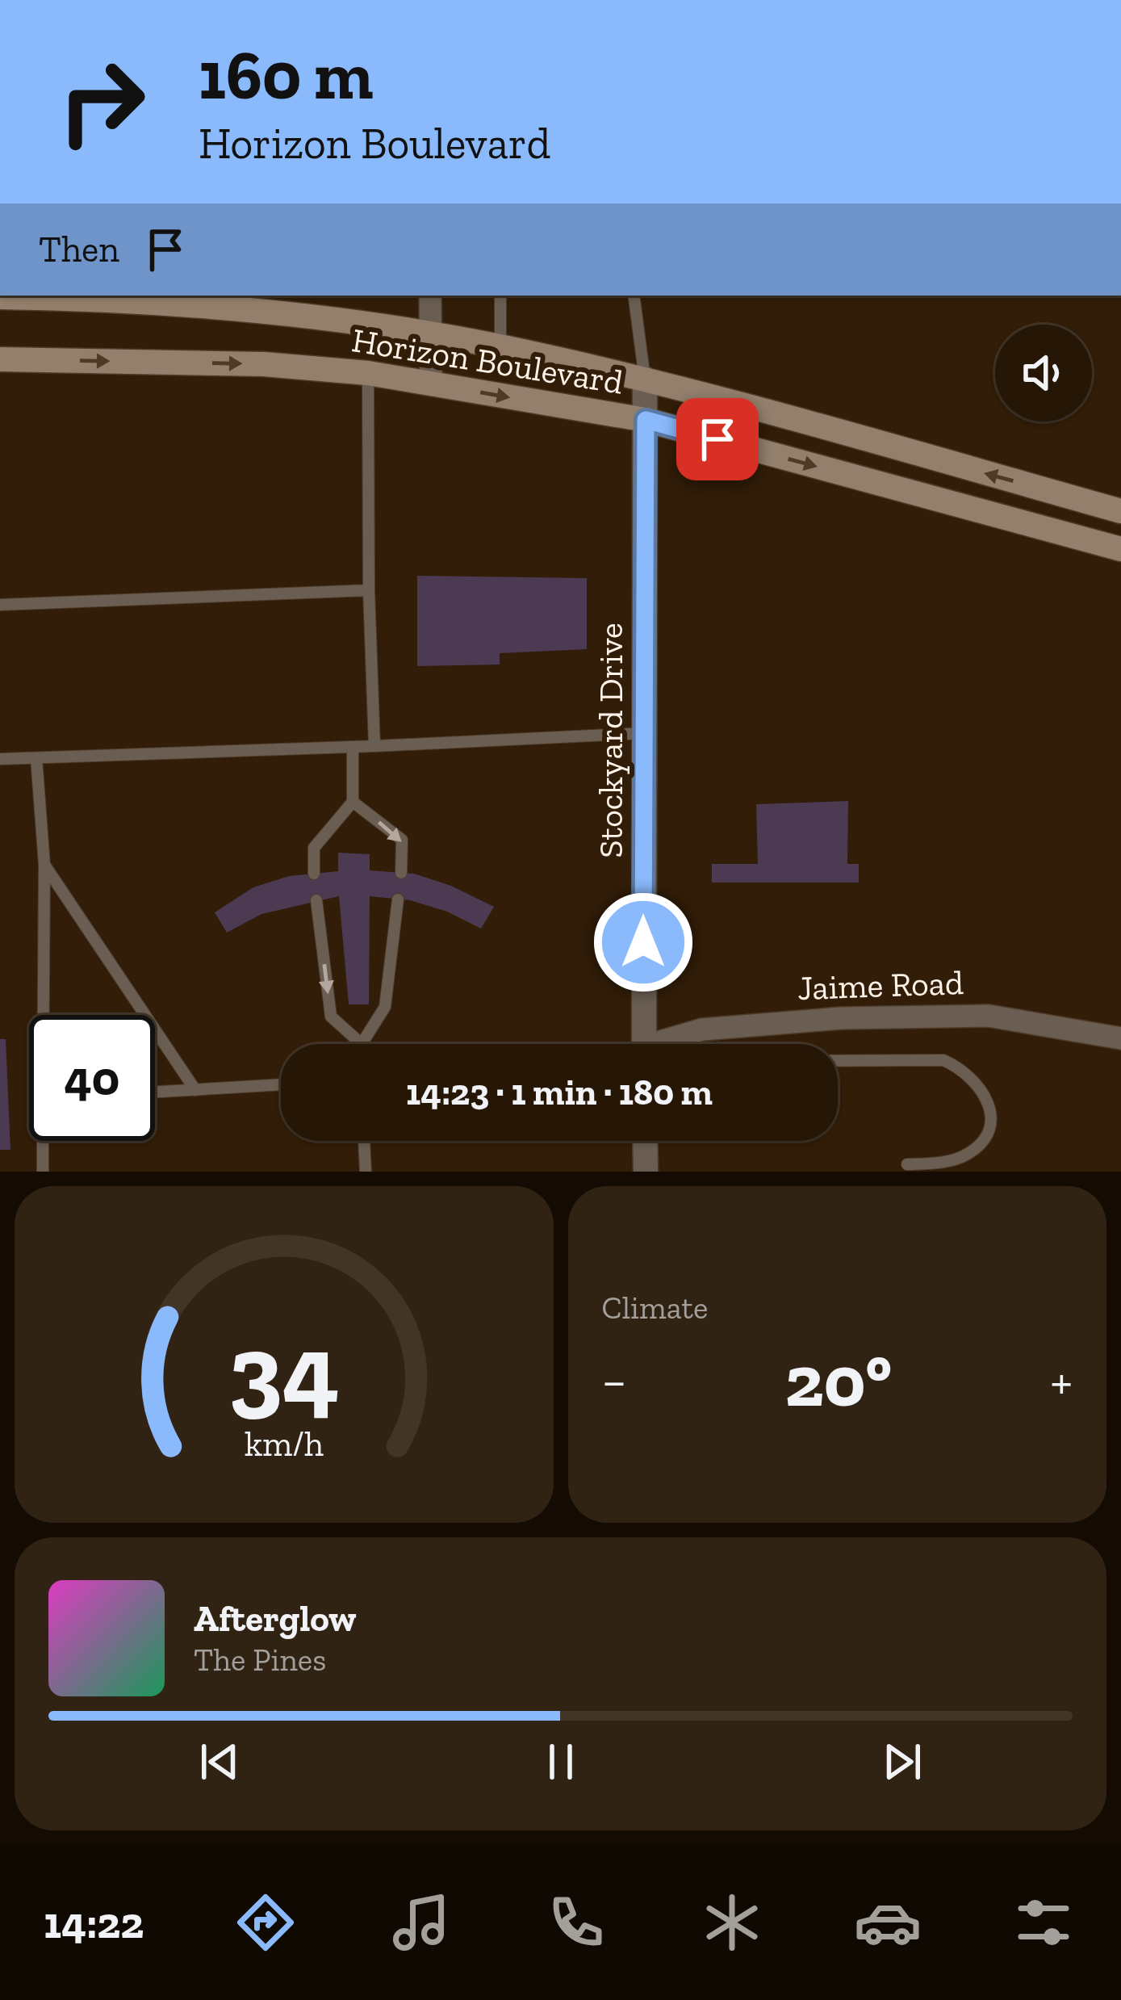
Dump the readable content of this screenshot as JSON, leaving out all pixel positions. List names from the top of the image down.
{
  "streets": {
    "main road": ["Horizon Boulevard"],
    "street": ["Stockyard Drive", "Jaime Road"]
  },
  "crossings": [
    ["Horizon Boulevard", "Stockyard Drive"]
  ],
  "page": {
    "turn": ["160 m", "Horizon Boulevard"],
    "then": "Then",
    "limit": "40",
    "trip": "14:23 · 1 min · 180 m",
    "tile": "Climate",
    "heat": ["−", "20°", "+"],
    "song": ["Afterglow", "The Pines"],
    "tabs": "14:22",
    "gauge": ["34", "km/h"]
  }
}
